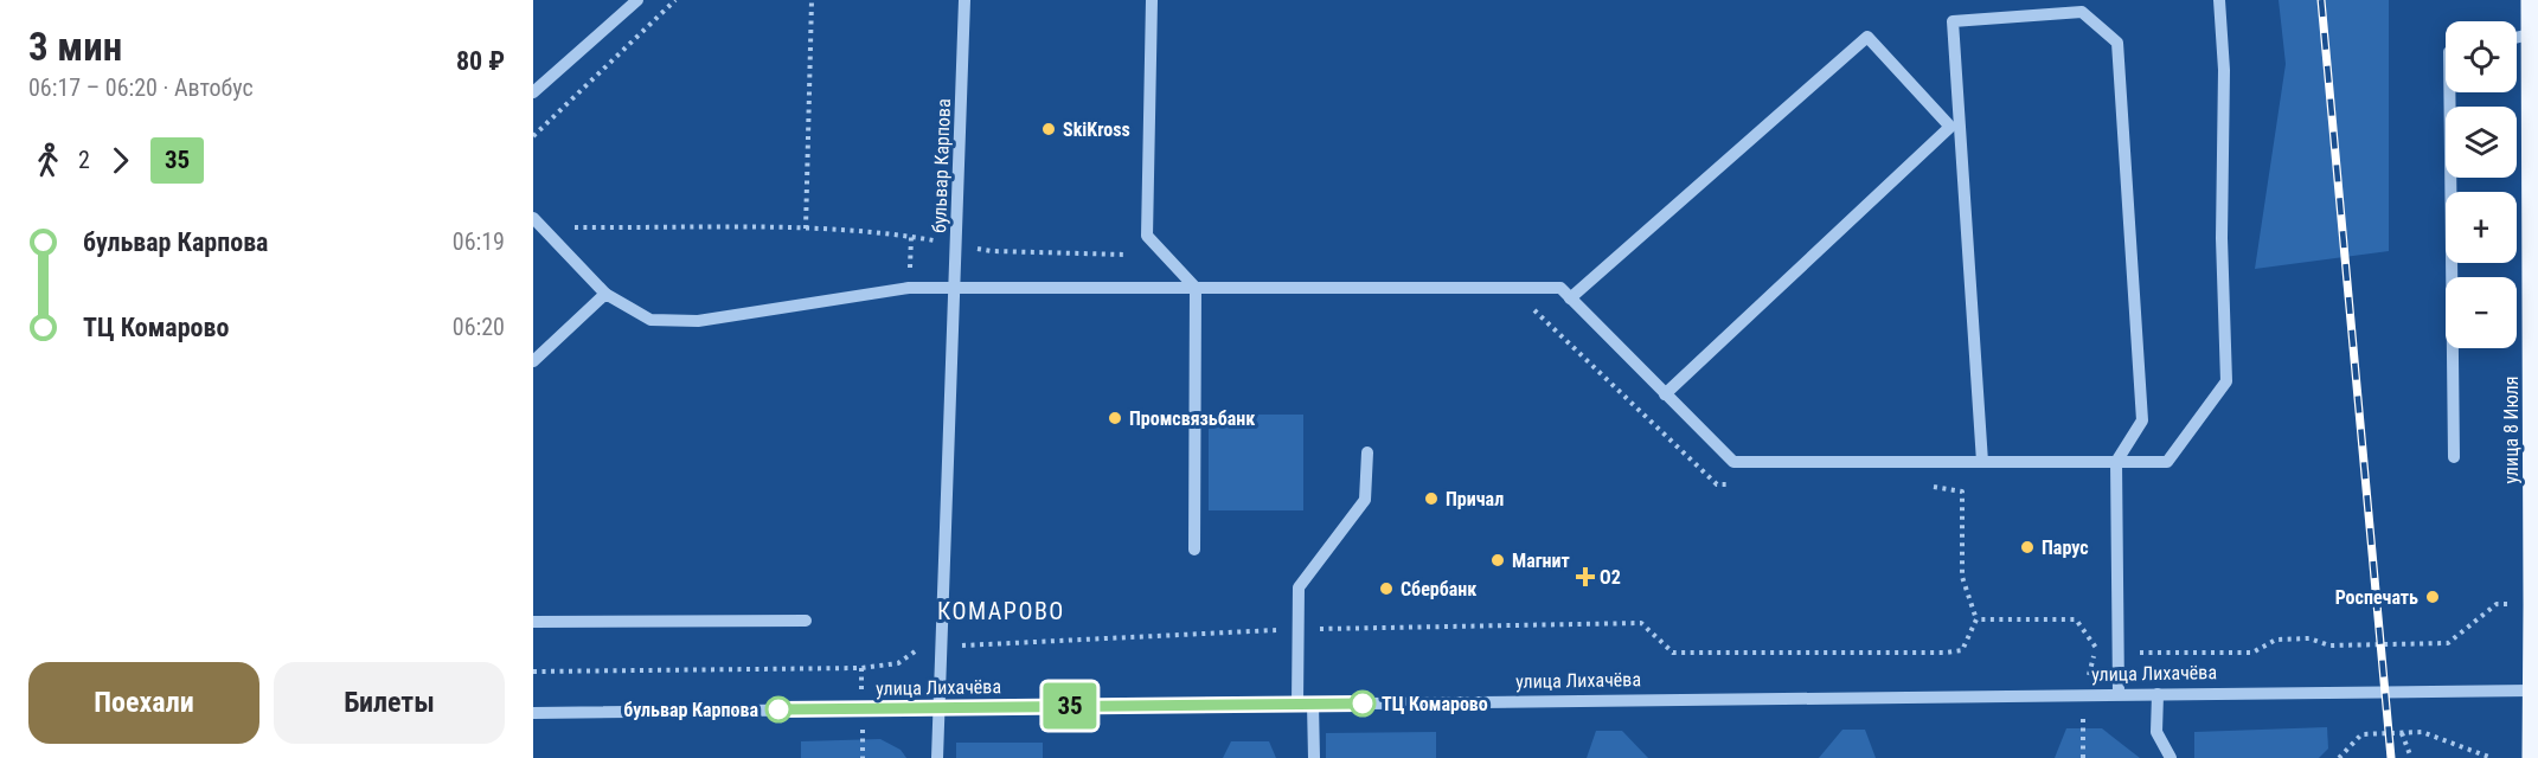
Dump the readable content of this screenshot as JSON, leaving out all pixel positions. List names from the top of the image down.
{
  "streets": {
    "main road": ["улица 8 Июля"],
    "street": ["бульвар Карпова", "улица Лихачёва"]
  },
  "crossings": [
    ["бульвар Карпова", "улица Лихачёва"],
    ["улица 8 Июля", "улица Лихачёва"]
  ],
  "districts": ["КОМАРОВО"],
  "places": {
    "other": [
      "SkiKross",
      "Промсвязьбанк",
      "Причал",
      "Парус",
      "Магнит",
      "Сбербанк",
      "Роспечать",
      "ТЦ Комарово",
      "бульвар Карпова"
    ],
    "health": ["O2"]
  },
  "lines": ["bus line 35"],
  "page": {
    "heading": ["3 мин", "06:17 – 06:20 · Автобус", "80 ₽"],
    "on_map": "35",
    "map_buttons": ["+", "−"],
    "legs": ["2", "35"],
    "list": [
      {
        "name": "бульвар Карпова",
        "value": "06:19"
      },
      {
        "name": "ТЦ Комарово",
        "value": "06:20"
      }
    ],
    "buttons": ["Поехали", "Билеты"]
  }
}
